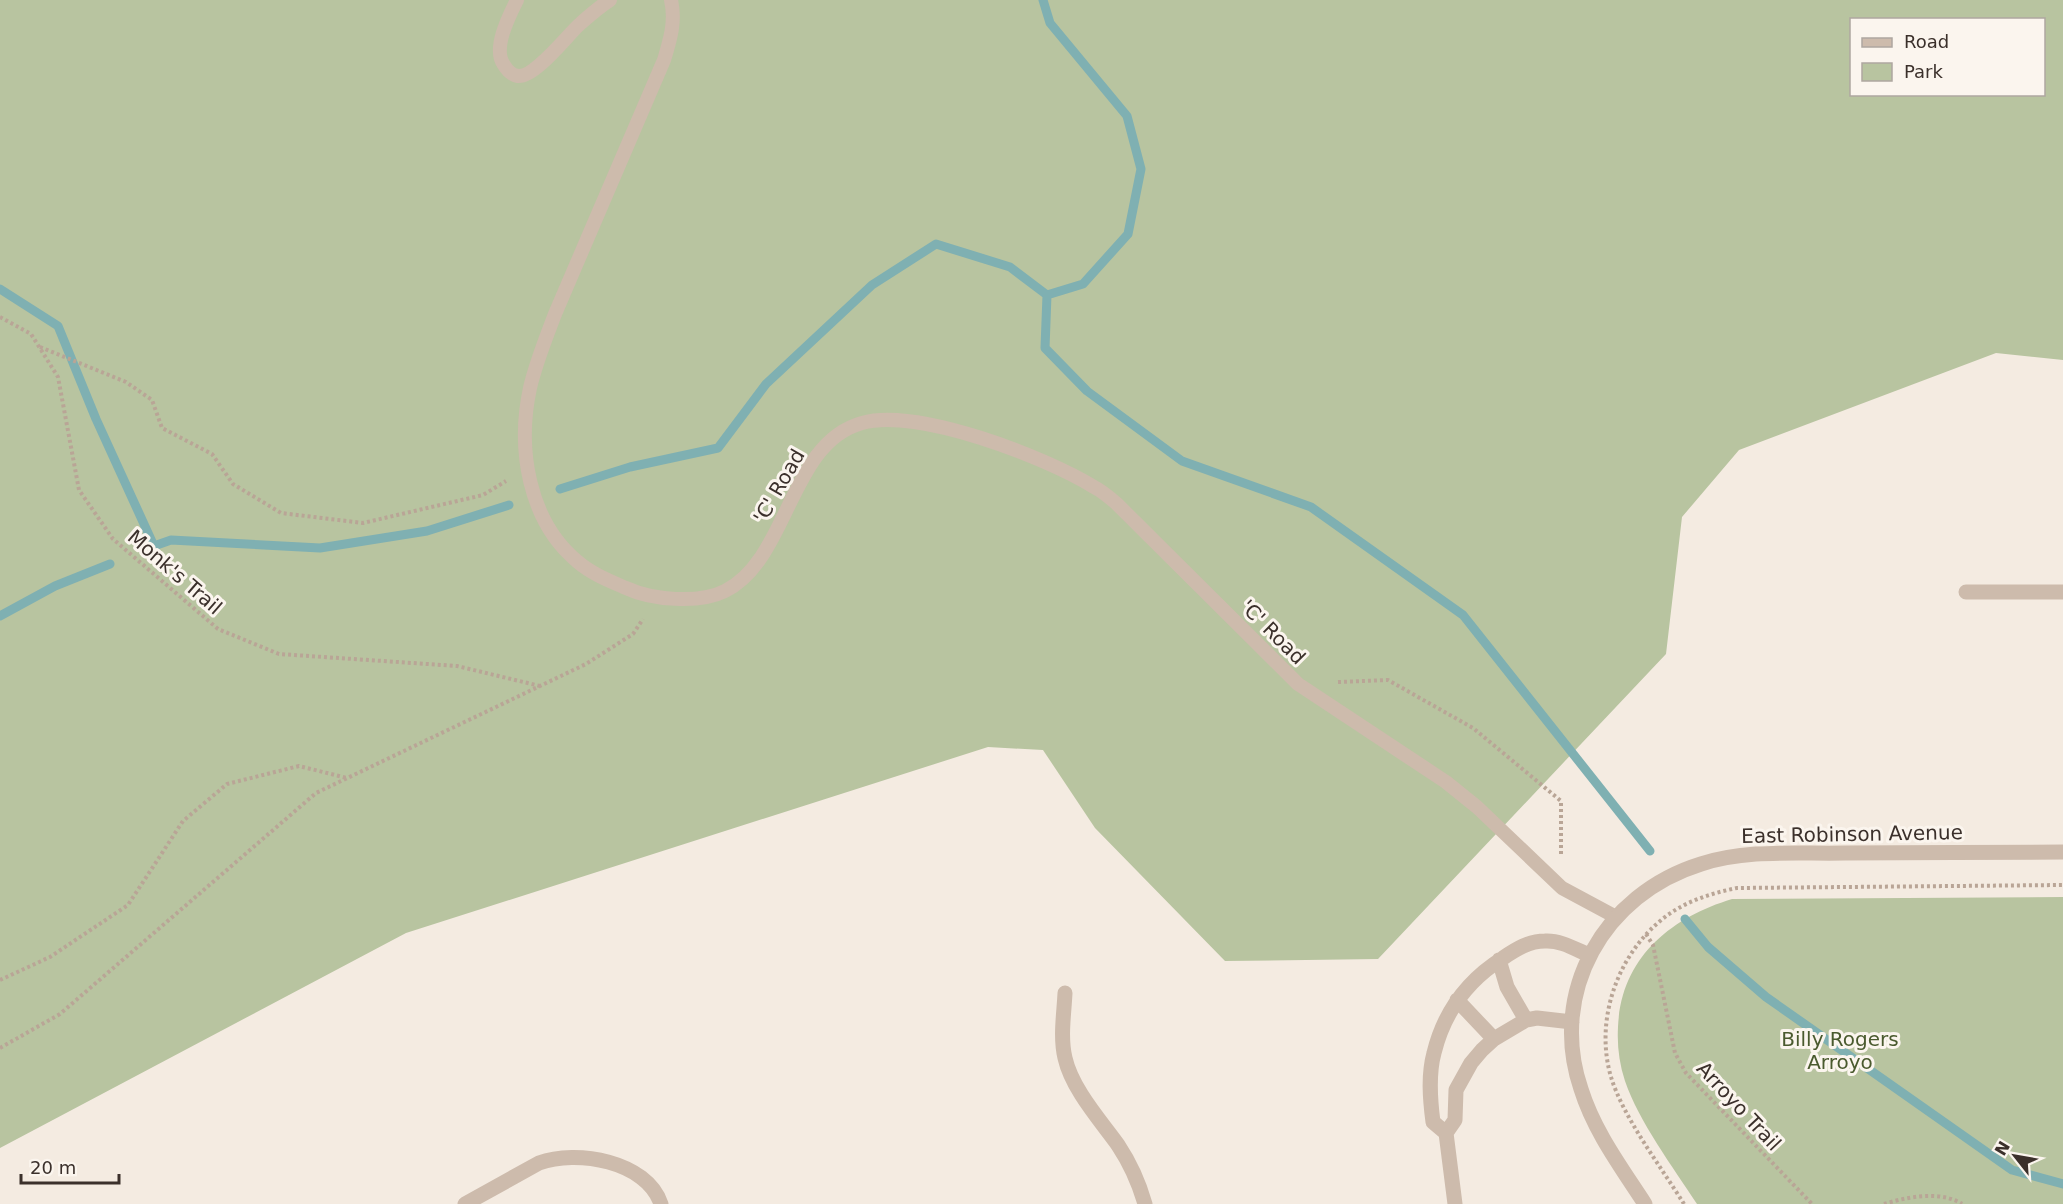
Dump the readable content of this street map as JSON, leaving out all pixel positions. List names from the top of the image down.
{
  "streets": {
    "street": ["East Robinson Avenue"],
    "lane": ["'C' Road"],
    "path": ["Monk's Trail", "Arroyo Trail"]
  },
  "crossings": [
    ["'C' Road", "East Robinson Avenue"]
  ],
  "parks": ["Billy Rogers Arroyo"],
  "legend": ["Road", "Park"],
  "scale_bar": "20 m",
  "north": "top left"
}
